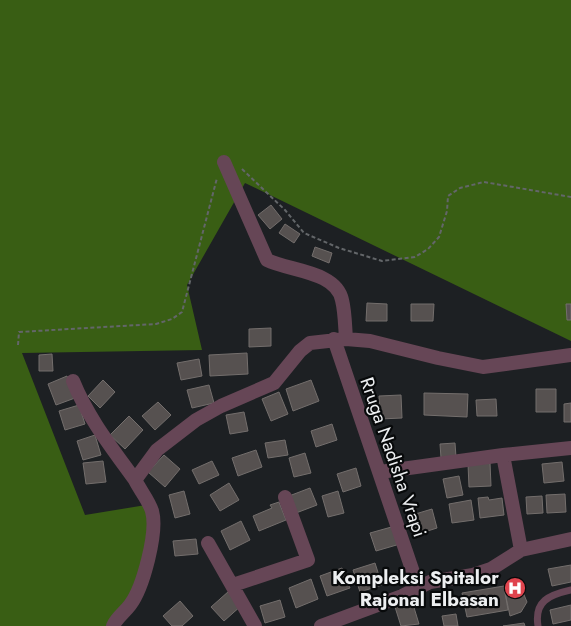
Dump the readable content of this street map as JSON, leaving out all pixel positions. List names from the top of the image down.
{
  "streets": {
    "street": ["Rruga Nadisha Vrapi"]
  },
  "places": {
    "hospital": ["Kompleksi Spitalor Rajonal Elbasan"]
  }
}
